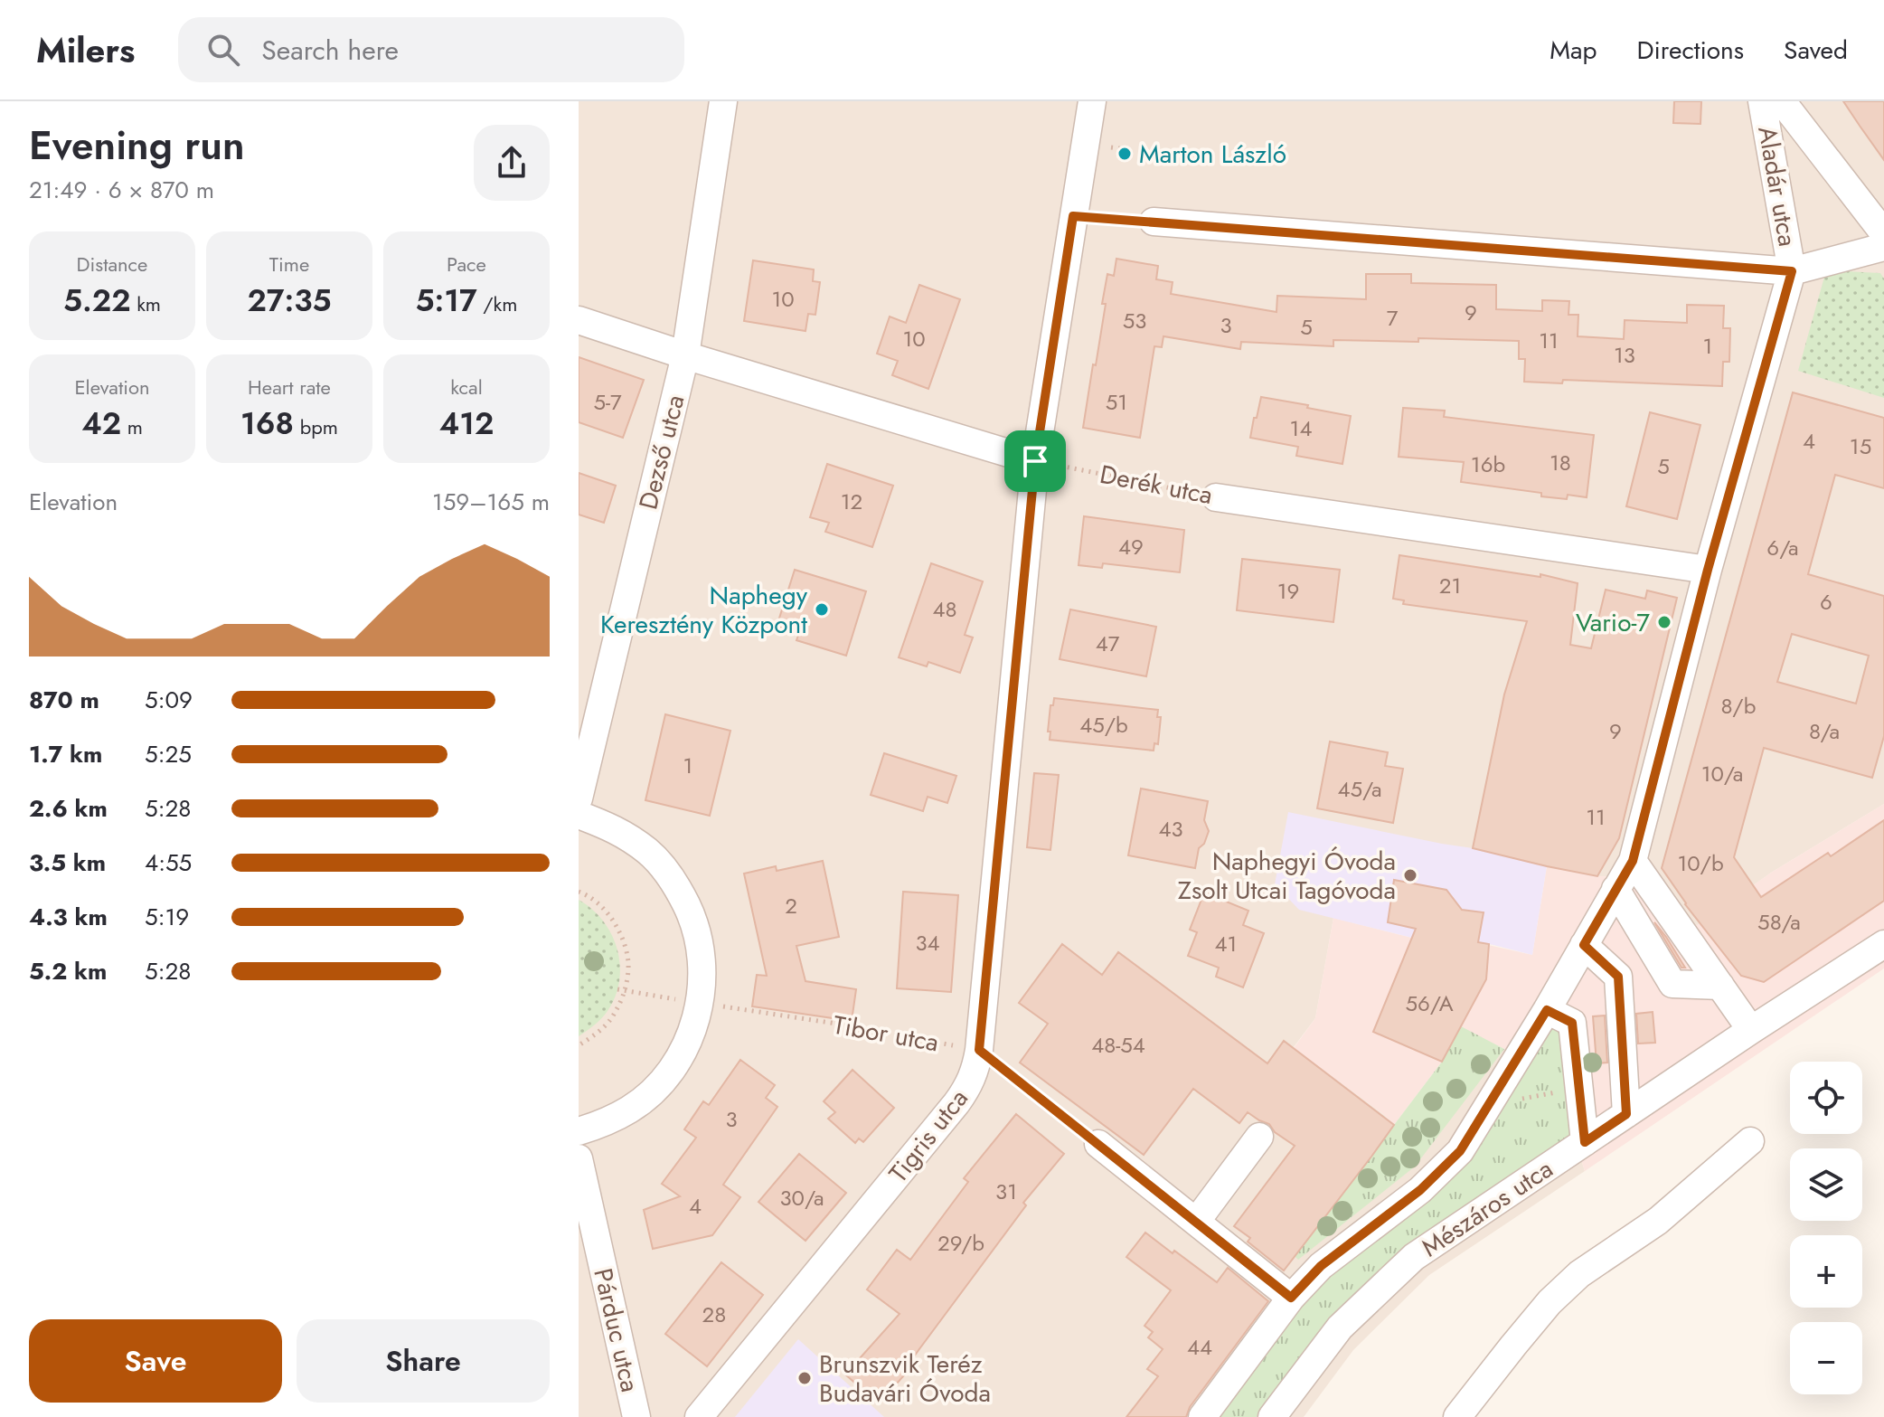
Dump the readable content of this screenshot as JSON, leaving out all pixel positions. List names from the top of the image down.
{
  "streets": {
    "street": [
      "Aladár utca",
      "Dezső utca",
      "Derék utca",
      "Tigris utca",
      "Mészáros utca",
      "Párduc utca"
    ],
    "path": ["Tibor utca"]
  },
  "crossings": [
    ["Aladár utca", "Mészáros utca"],
    ["Derék utca", "Tigris utca"],
    ["Derék utca", "Mészáros utca"],
    ["Tibor utca", "Tigris utca"]
  ],
  "places": [
    "Marton László",
    "Naphegy Keresztény Központ",
    "Vario-7",
    "Naphegyi Óvoda Zsolt Utcai Tagóvoda",
    "Brunszvik Teréz Budavári Óvoda"
  ],
  "house_numbers": [
    "10",
    "9",
    "7",
    "53",
    "3",
    "5",
    "10",
    "11",
    "1",
    "13",
    "5-7",
    "51",
    "14",
    "4",
    "15",
    "18",
    "16b",
    "5",
    "12",
    "49",
    "6/a",
    "21",
    "19",
    "6",
    "48",
    "47",
    "8/b",
    "45/b",
    "9",
    "8/a",
    "1",
    "10/a",
    "45/a",
    "11",
    "43",
    "10/b",
    "2",
    "58/a",
    "34",
    "41",
    "56/A",
    "48-54",
    "3",
    "31",
    "30/a",
    "4",
    "29/b",
    "28",
    "44"
  ],
  "page": {
    "header": "Milers",
    "search": "Search here",
    "nav": ["Map", "Directions", "Saved"],
    "heading": ["Evening run", "21:49 · 6 × 870 m"],
    "stats": [
      ["Distance", "5.22 km"],
      ["Time", "27:35"],
      ["Pace", "5:17 /km"],
      ["Elevation", "42 m"],
      ["Heart rate", "168 bpm"],
      ["kcal", "412"]
    ],
    "chart": ["Elevation", "159–165 m"],
    "list": [
      {
        "name": "870 m",
        "note": "5:09"
      },
      {
        "name": "1.7 km",
        "note": "5:25"
      },
      {
        "name": "2.6 km",
        "note": "5:28"
      },
      {
        "name": "3.5 km",
        "note": "4:55"
      },
      {
        "name": "4.3 km",
        "note": "5:19"
      },
      {
        "name": "5.2 km",
        "note": "5:28"
      }
    ],
    "map_buttons": ["+", "−"],
    "buttons": ["Save", "Share"]
  }
}
